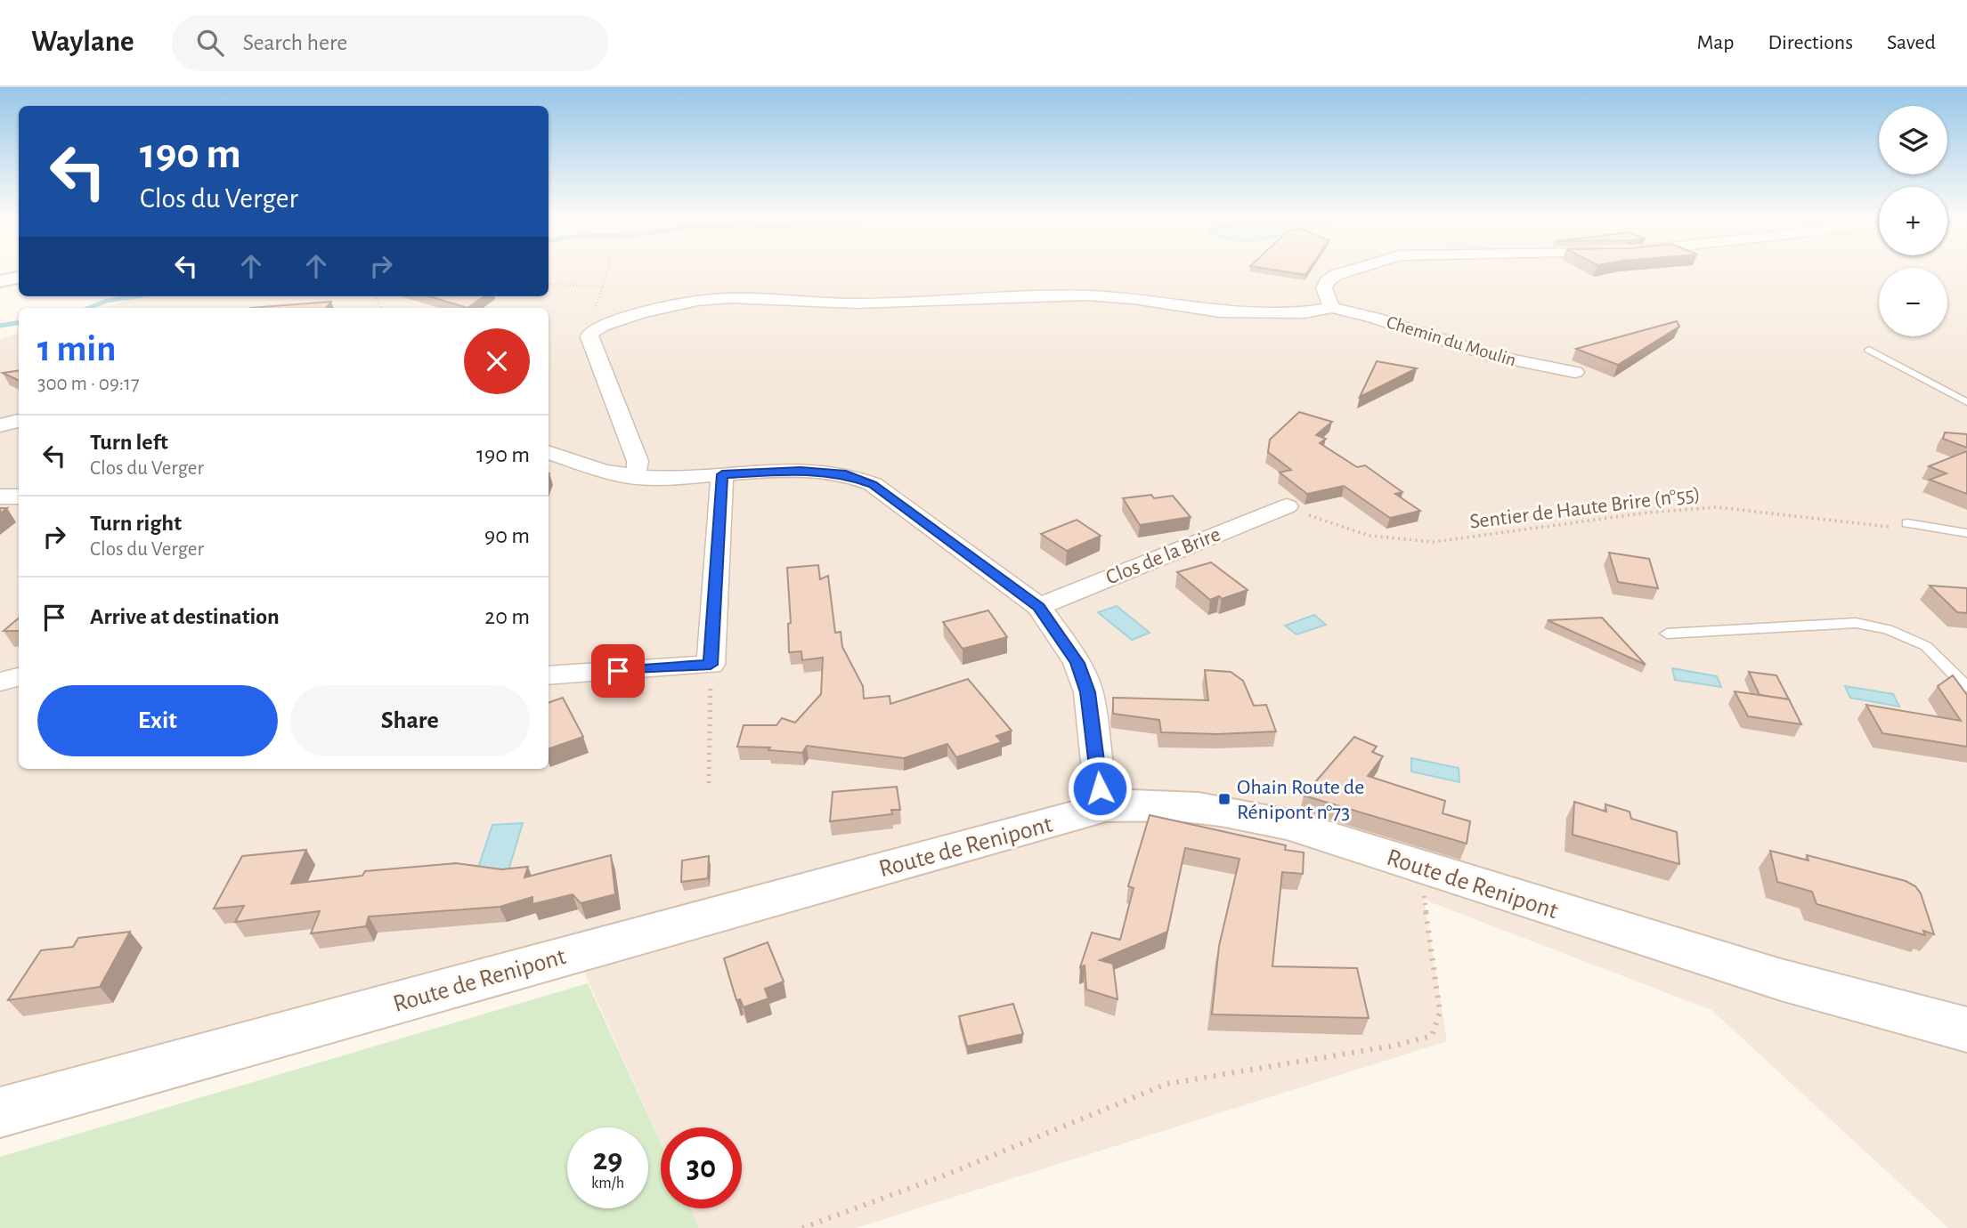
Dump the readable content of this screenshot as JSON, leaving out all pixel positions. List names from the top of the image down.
{
  "streets": {
    "street": ["Chemin du Moulin", "Clos de la Brire", "Route de Renipont"],
    "path": ["Sentier de Haute Brire (n°55)"]
  },
  "crossings": [
    ["Sentier de Haute Brire (n°55)", "Clos de la Brire"]
  ],
  "places": {
    "transit": ["Ohain Route de Rénipont n°73"]
  },
  "page": {
    "header": "Waylane",
    "search": "Search here",
    "nav": ["Map", "Directions", "Saved"],
    "map_buttons": ["+", "−"],
    "turn": ["190 m", "Clos du Verger"],
    "heading": ["1 min", "300 m · 09:17"],
    "list": [
      {
        "name": "Turn left",
        "note": "Clos du Verger",
        "value": "190 m"
      },
      {
        "name": "Turn right",
        "note": "Clos du Verger",
        "value": "90 m"
      },
      {
        "name": "Arrive at destination",
        "value": "20 m"
      }
    ],
    "buttons": ["Exit", "Share"],
    "speed": "29 km/h",
    "limit": "30"
  }
}
